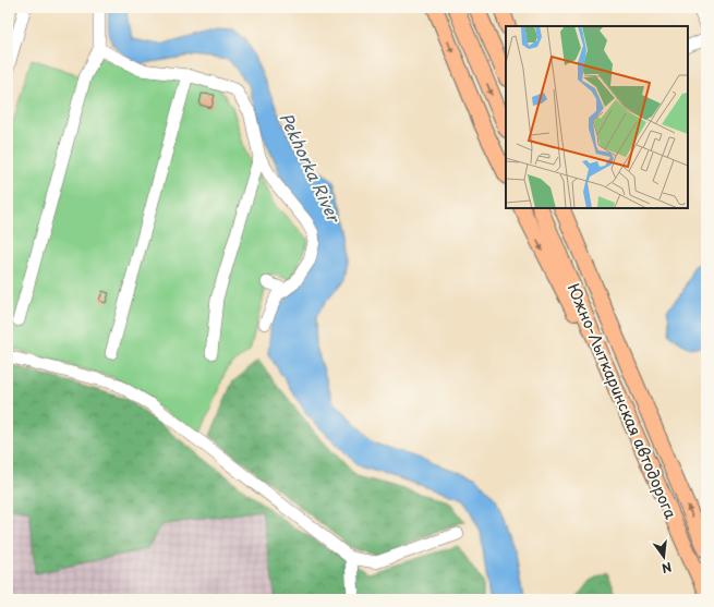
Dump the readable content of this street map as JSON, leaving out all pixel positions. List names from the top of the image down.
{
  "streets": {
    "main road": ["Южно-Лыткаринская автодорога"]
  },
  "water": ["Pekhorka River"],
  "north": "bottom"
}
